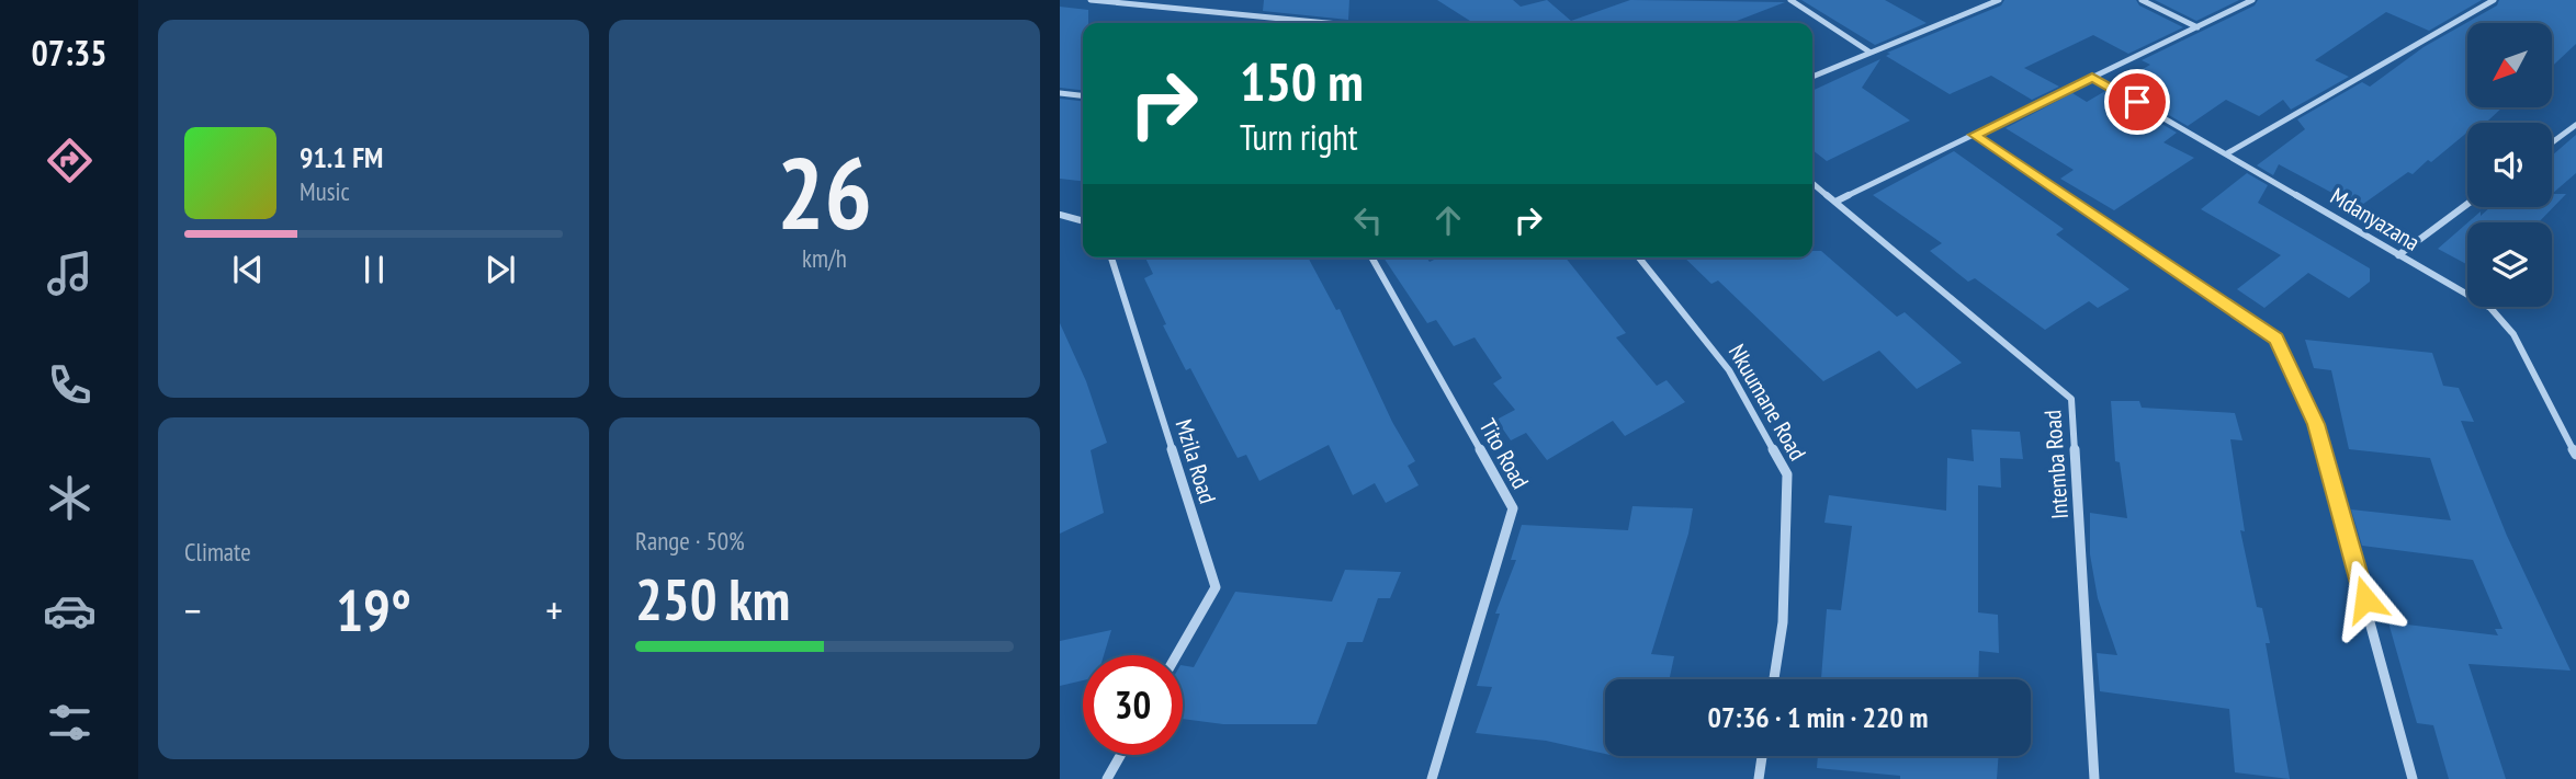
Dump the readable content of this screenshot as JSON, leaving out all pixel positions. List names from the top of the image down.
{
  "streets": {
    "street": [
      "Mdanyazana",
      "Nkuumane Road",
      "Tito Road",
      "Mzila Road",
      "Intemba Road"
    ]
  },
  "north": "bottom left",
  "page": {
    "tabs": "07:35",
    "tile": [
      ["26", "km/h"],
      "Climate",
      ["Range · 50%", "250 km"]
    ],
    "turn": ["150 m", "Turn right"],
    "song": ["91.1 FM", "Music"],
    "heat": ["−", "19°", "+"],
    "limit": "30",
    "trip": "07:36 · 1 min · 220 m"
  }
}
